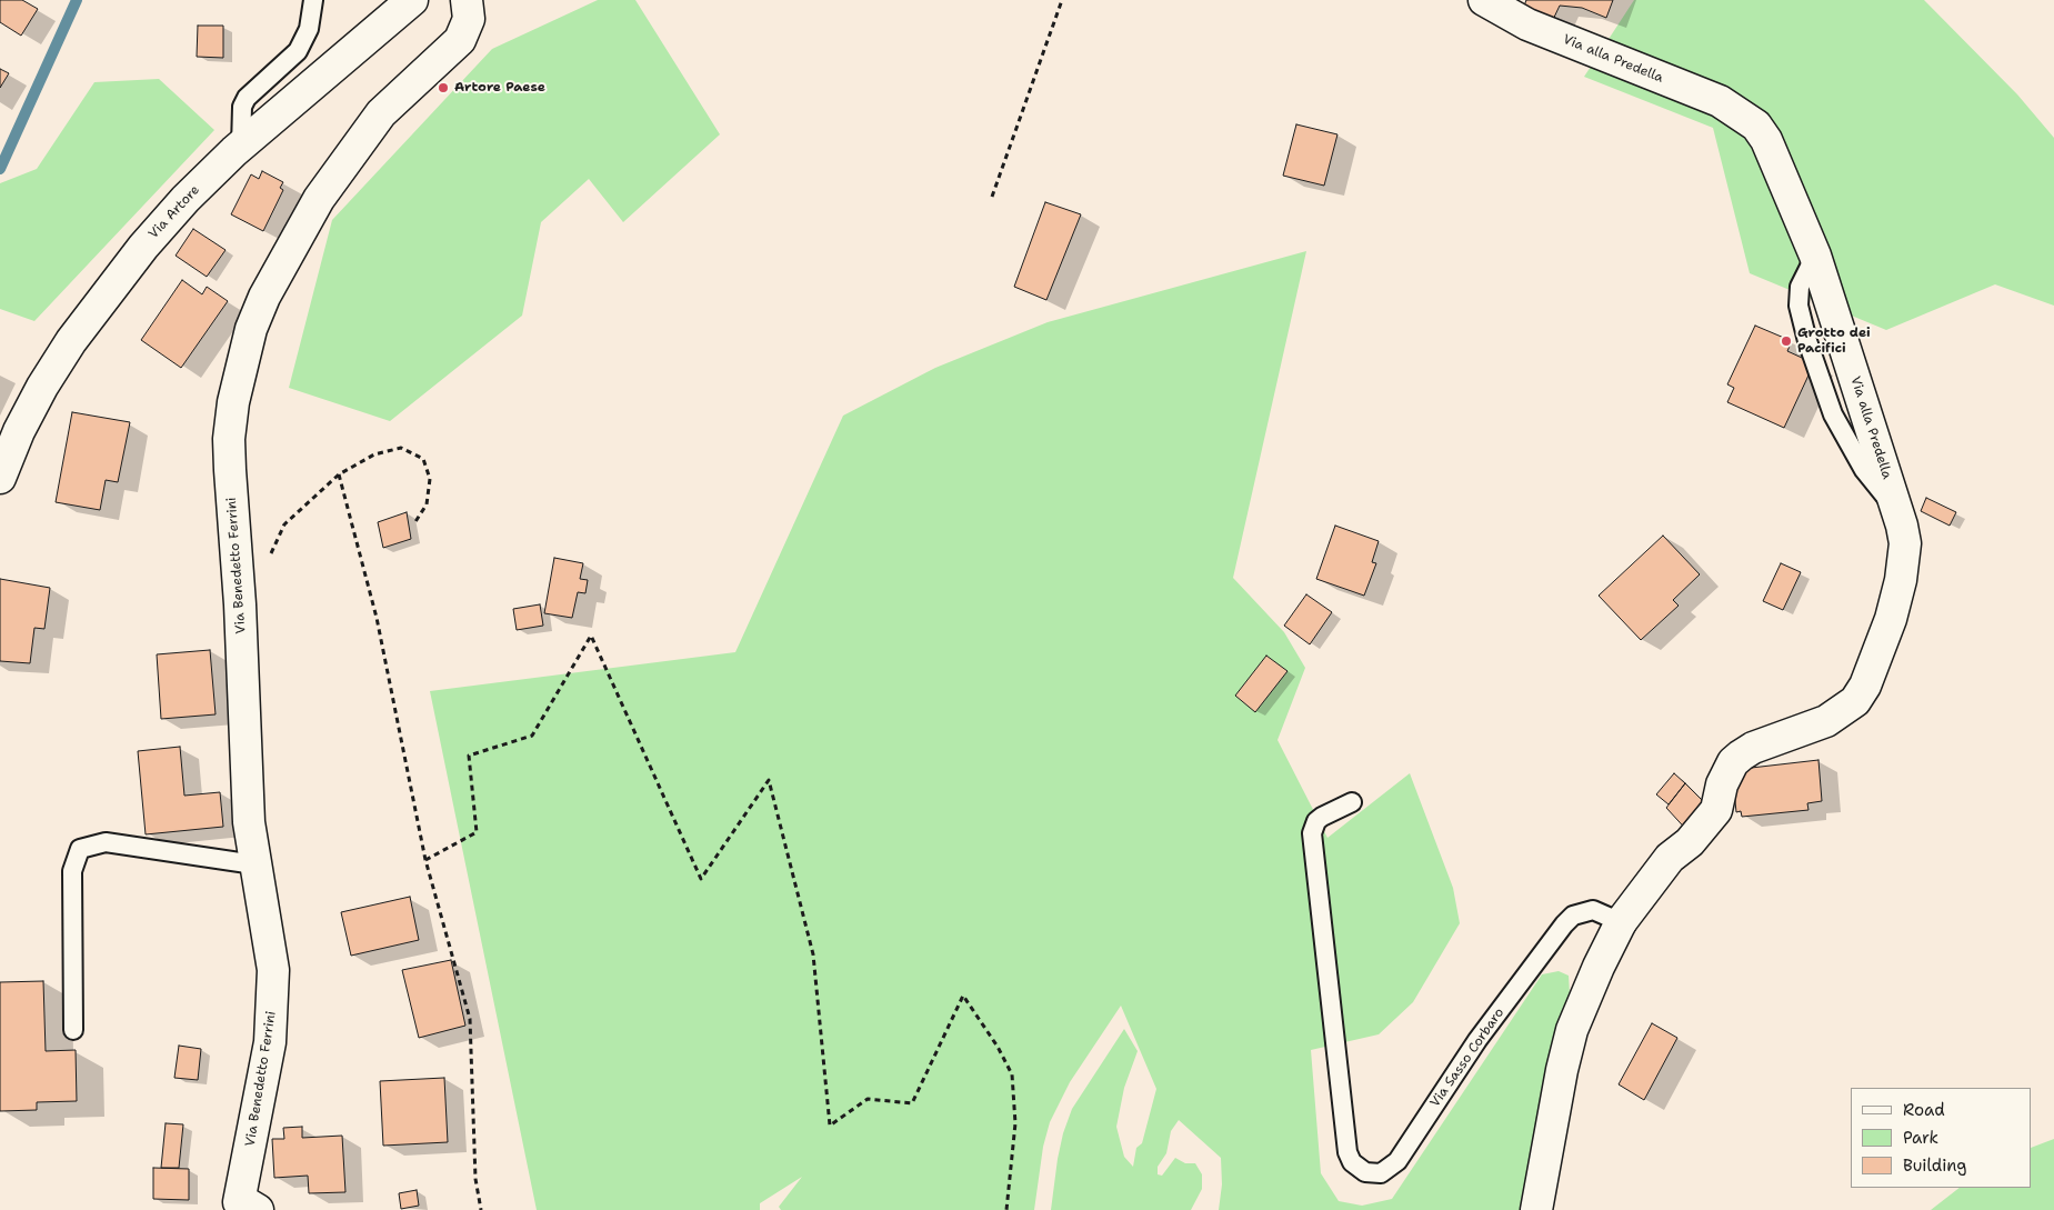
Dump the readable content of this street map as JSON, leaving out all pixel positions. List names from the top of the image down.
{
  "streets": {
    "street": ["Via alla Predella", "Via Artore", "Via Benedetto Ferrini"],
    "lane": ["Via Sasso Corbaro"]
  },
  "crossings": [
    ["Via alla Predella", "Via Sasso Corbaro"]
  ],
  "places": ["Artore Paese", "Grotto dei Pacifici"],
  "legend": ["Road", "Park", "Building"]
}
